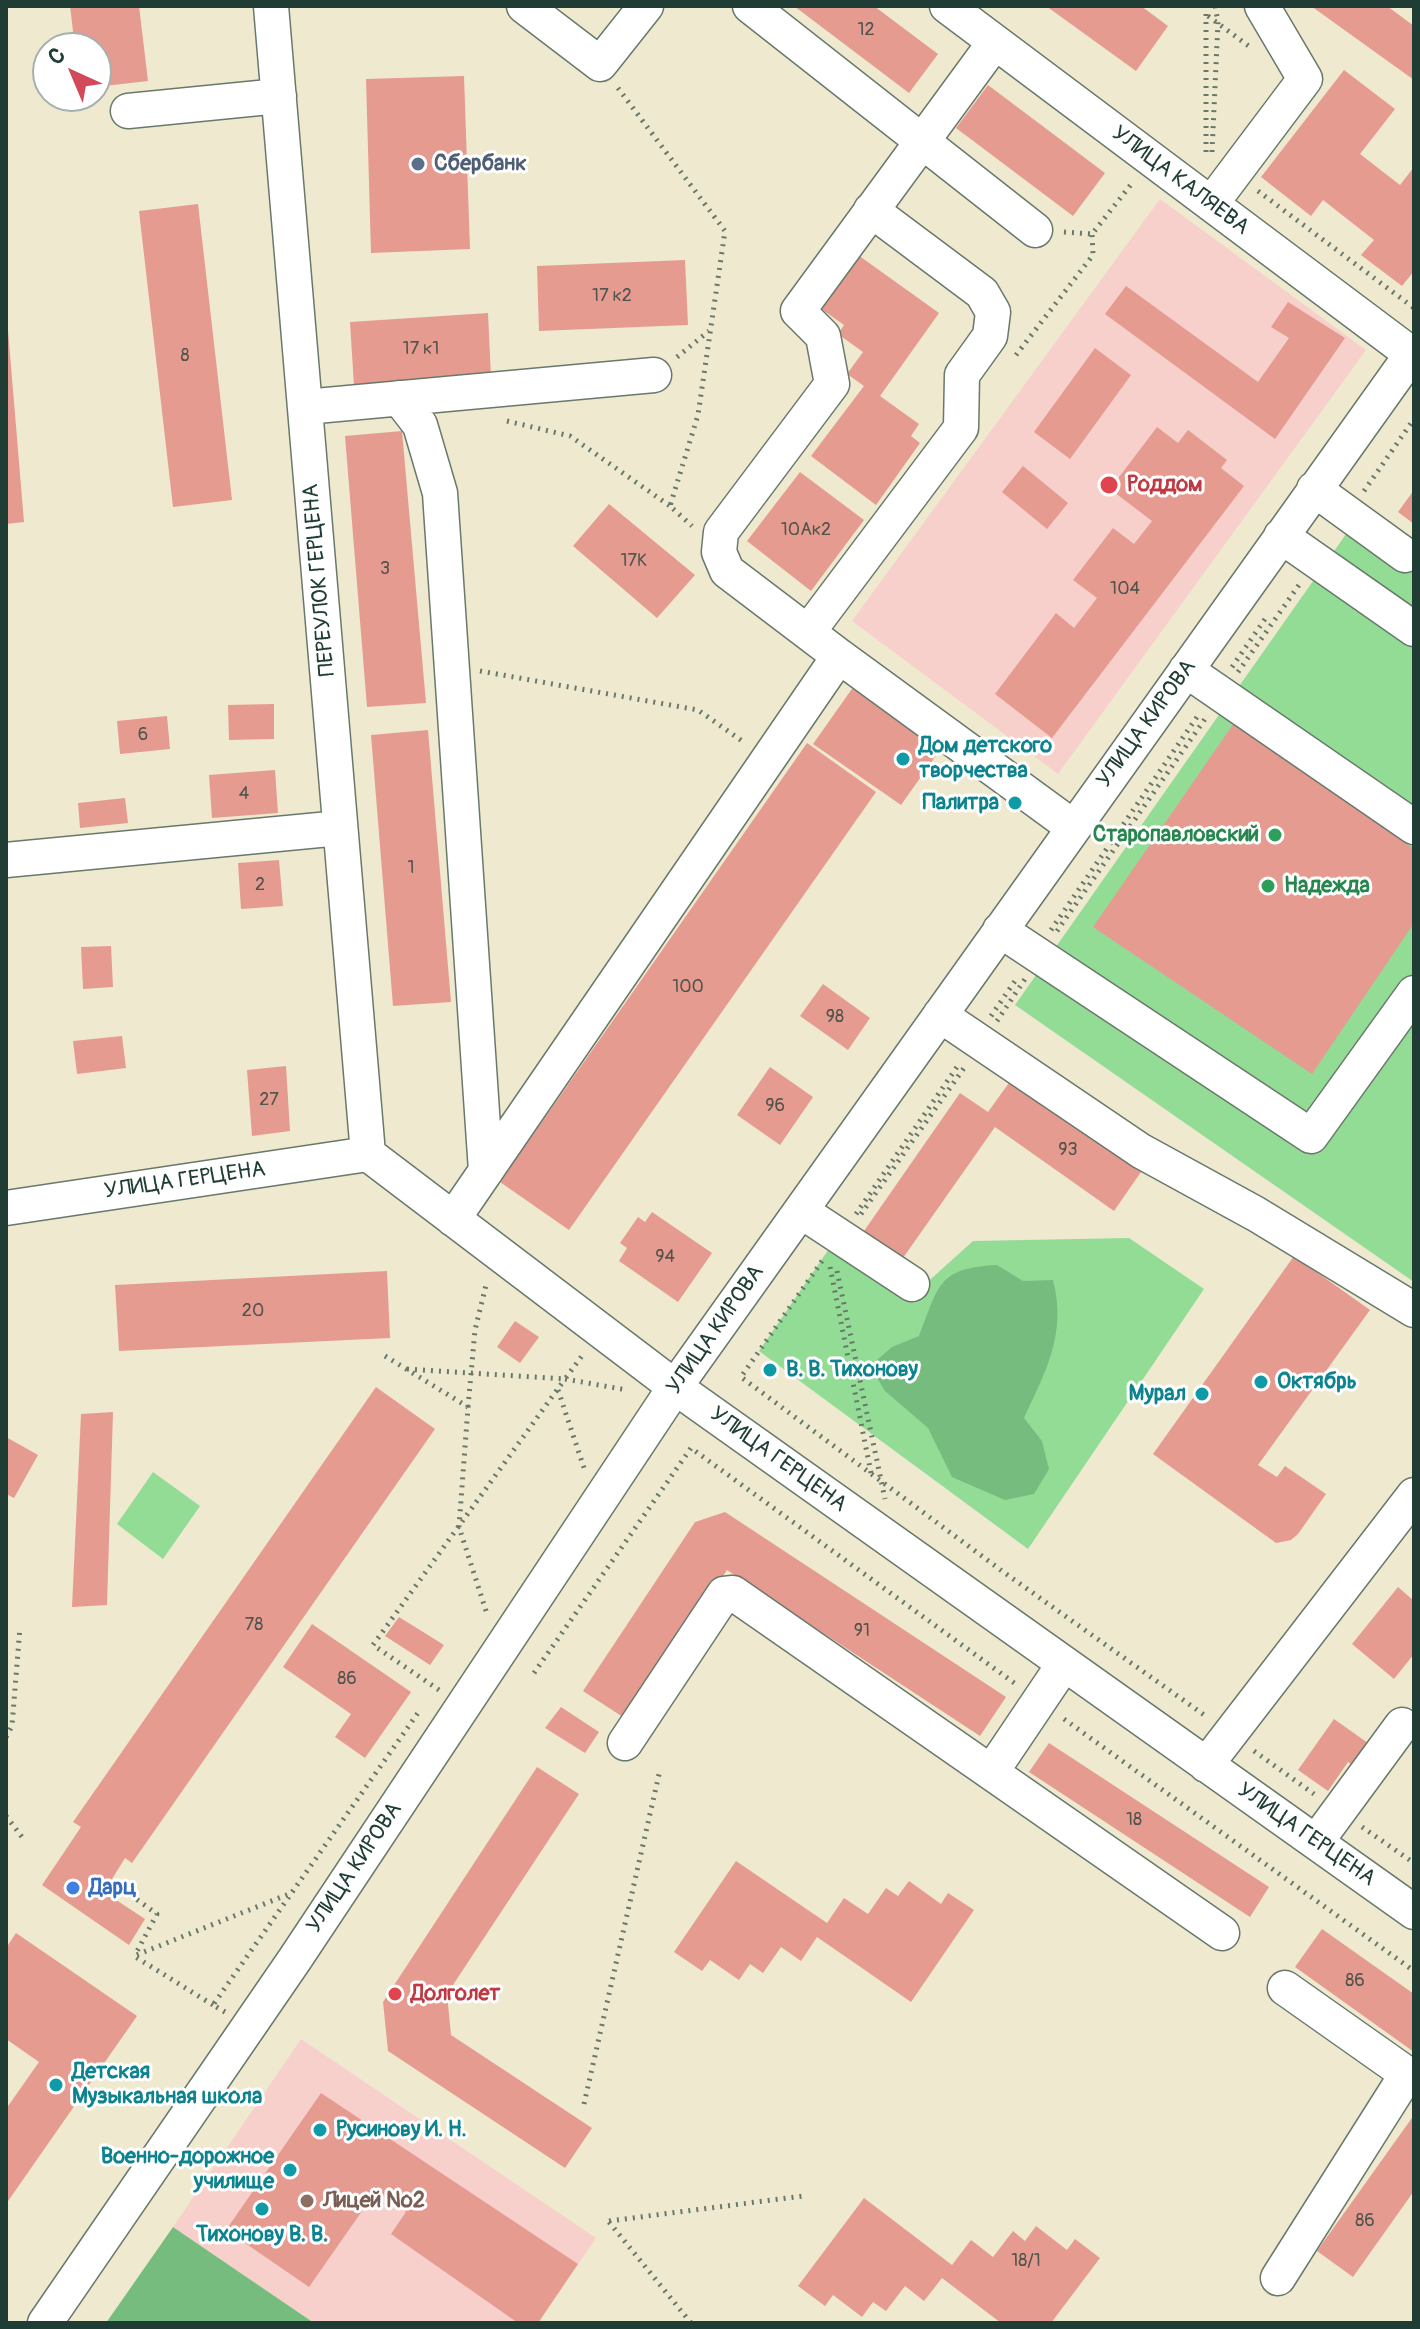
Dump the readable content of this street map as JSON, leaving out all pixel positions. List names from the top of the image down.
{
  "streets": {
    "street": [
      "УЛИЦА КАЛЯЕВА",
      "ПЕРЕУЛОК ГЕРЦЕНА",
      "УЛИЦА КИРОВА",
      "УЛИЦА ГЕРЦЕНА"
    ]
  },
  "crossings": [
    ["УЛИЦА КАЛЯЕВА", "УЛИЦА КИРОВА"],
    ["ПЕРЕУЛОК ГЕРЦЕНА", "УЛИЦА ГЕРЦЕНА"],
    ["УЛИЦА КИРОВА", "УЛИЦА ГЕРЦЕНА"]
  ],
  "places": [
    "Сбербанк",
    "Роддом",
    "Дом детского творчества",
    "Палитра",
    "Старопавловский",
    "Надежда",
    "В. В. Тихонову",
    "Октябрь",
    "Мурал",
    "Дарц",
    "Долголет",
    "Детская Музыкальная школа",
    "Русинову И. Н.",
    "Военно-дорожное училище",
    "Лицей №2",
    "Тихонову В. В."
  ],
  "house_numbers": [
    "12",
    "17 к2",
    "17 к1",
    "8",
    "10Ак2",
    "17К",
    "3",
    "104",
    "6",
    "4",
    "1",
    "2",
    "100",
    "98",
    "27",
    "96",
    "93",
    "94",
    "20",
    "78",
    "91",
    "86",
    "18",
    "86",
    "86",
    "18/1"
  ],
  "north": "top left"
}
